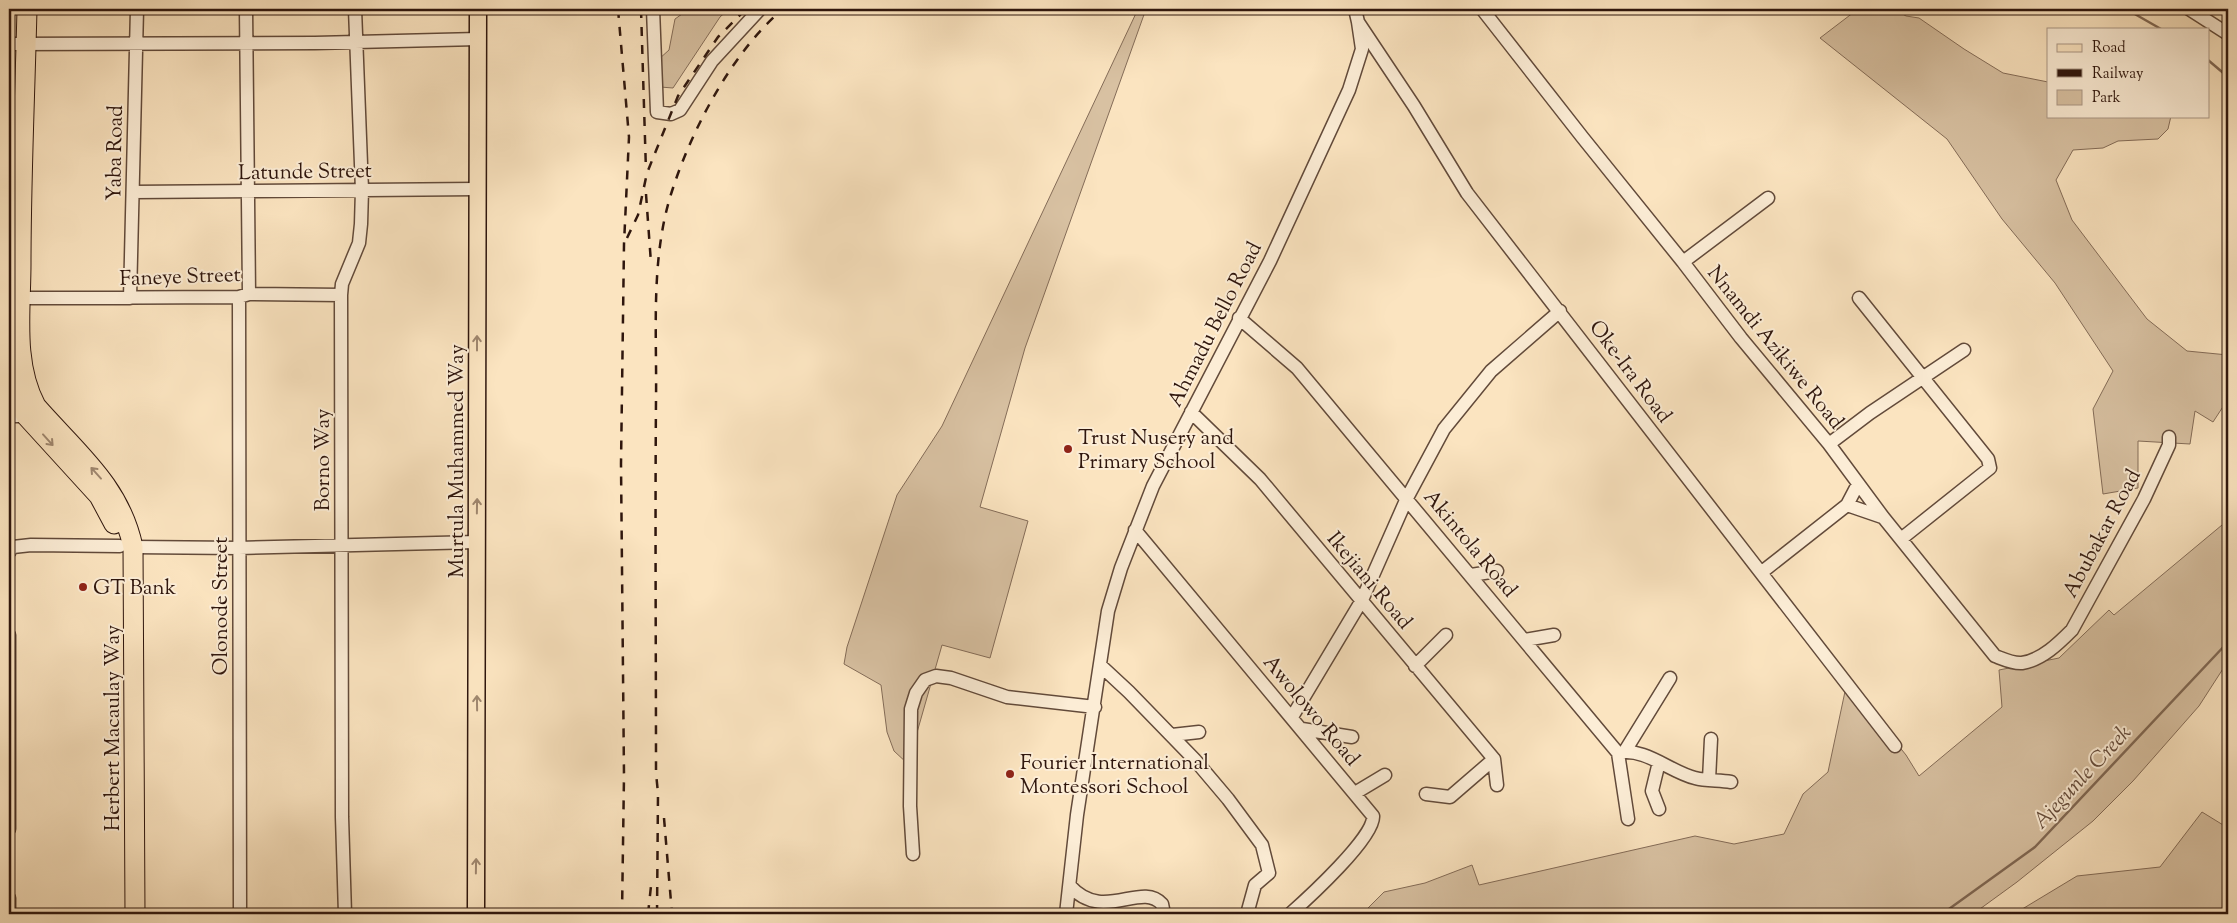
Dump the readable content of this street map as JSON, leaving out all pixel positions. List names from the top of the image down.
{
  "streets": {
    "highway": ["Herbert Macaulay Way"],
    "main road": ["Murtula Muhammed Way"],
    "street": [
      "Yaba Road",
      "Latunde Street",
      "Faneye Street",
      "Ahmadu Bello Road",
      "Nnamdi Azikiwe Road",
      "Oke-Ira Road",
      "Borno Way",
      "Abubakar Road",
      "Akintola Road",
      "Ikejiani Road",
      "Olonode Street",
      "Awolowo Road"
    ]
  },
  "crossings": [
    ["Yaba Road", "Latunde Street"],
    ["Yaba Road", "Faneye Street"],
    ["Latunde Street", "Borno Way"],
    ["Latunde Street", "Murtula Muhammed Way"],
    ["Latunde Street", "Olonode Street"],
    ["Faneye Street", "Borno Way"],
    ["Faneye Street", "Olonode Street"],
    ["Faneye Street", "Herbert Macaulay Way"],
    ["Ahmadu Bello Road", "Oke-Ira Road"],
    ["Ahmadu Bello Road", "Akintola Road"],
    ["Ahmadu Bello Road", "Ikejiani Road"],
    ["Ahmadu Bello Road", "Awolowo Road"],
    ["Nnamdi Azikiwe Road", "Abubakar Road"]
  ],
  "one_way": ["Murtula Muhammed Way"],
  "water": ["Ajegunle Creek"],
  "places": ["Trust Nusery and Primary School", "GT Bank", "Fourier International Montessori School"],
  "legend": ["Road", "Railway", "Park"]
}
